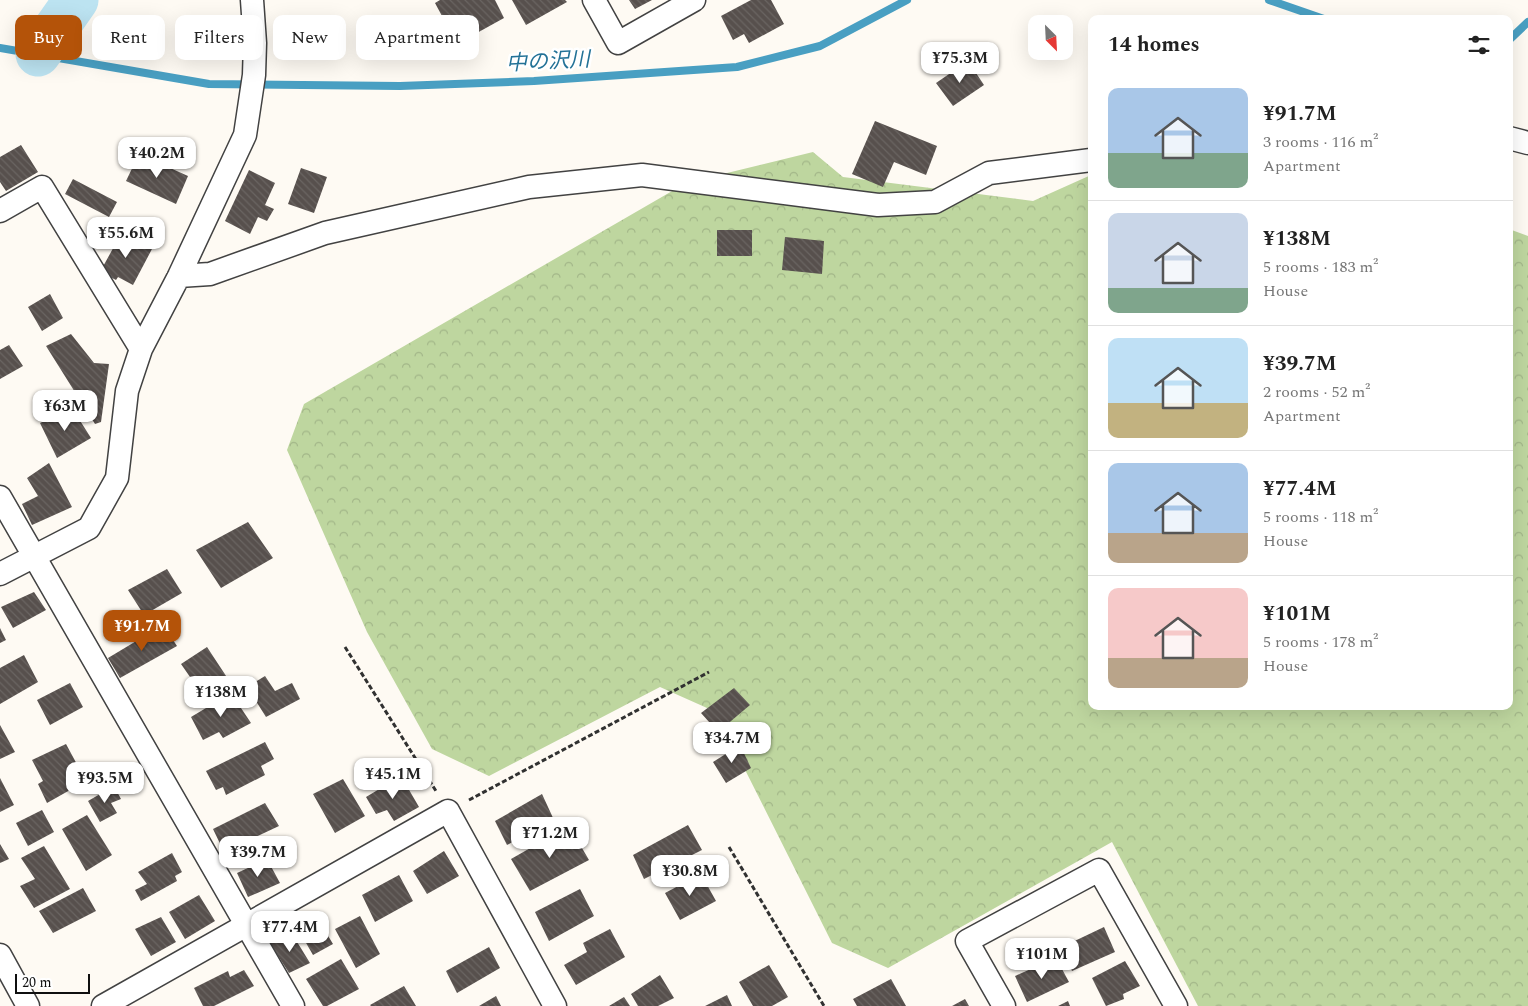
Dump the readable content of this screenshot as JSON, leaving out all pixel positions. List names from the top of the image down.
{
  "water": ["中の沢川"],
  "scale_bar": "20 m",
  "north": "bottom right",
  "page": {
    "chip": [
      "Buy",
      "Rent",
      "Filters",
      "New",
      "Apartment"
    ],
    "heading": "14 homes",
    "price": [
      "¥75.3M",
      "¥40.2M",
      "¥55.6M",
      "¥63M",
      "¥91.7M",
      "¥138M",
      "¥34.7M",
      "¥45.1M",
      "¥93.5M",
      "¥71.2M",
      "¥39.7M",
      "¥30.8M",
      "¥77.4M",
      "¥101M"
    ],
    "list": [
      {
        "name": "¥91.7M",
        "note": "3 rooms · 116 m² · Apartment"
      },
      {
        "name": "¥138M",
        "note": "5 rooms · 183 m² · House"
      },
      {
        "name": "¥39.7M",
        "note": "2 rooms · 52 m² · Apartment"
      },
      {
        "name": "¥77.4M",
        "note": "5 rooms · 118 m² · House"
      },
      {
        "name": "¥101M",
        "note": "5 rooms · 178 m² · House"
      }
    ],
    "scale": "20 m"
  }
}
